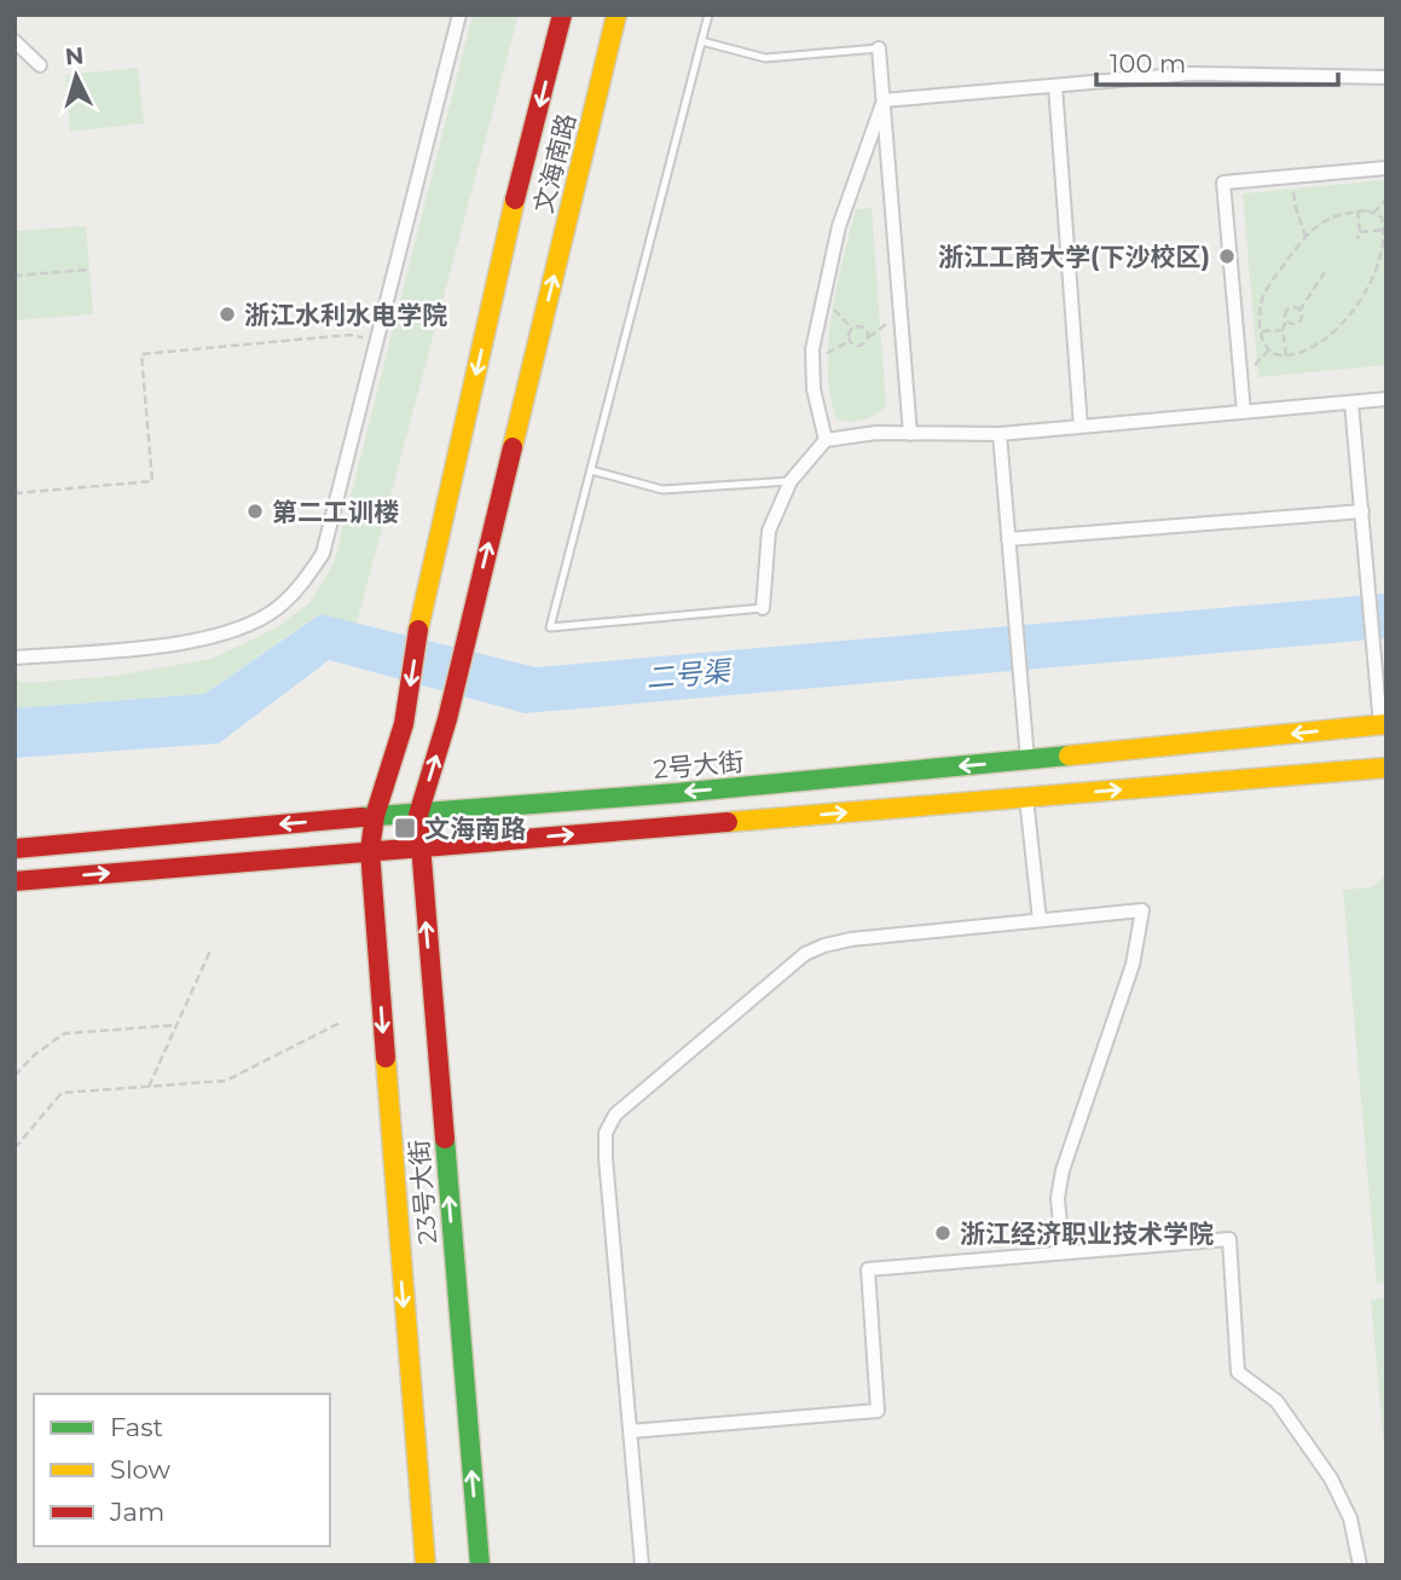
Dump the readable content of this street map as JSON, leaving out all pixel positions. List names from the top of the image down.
{
  "streets": {
    "main road": ["文海南路", "2号大街", "23号大街"]
  },
  "crossings": [
    ["文海南路", "2号大街"],
    ["文海南路", "23号大街"],
    ["2号大街", "23号大街"]
  ],
  "water": ["二号渠"],
  "places": {
    "other": [
      "浙江工商大学(下沙校区)",
      "浙江水利水电学院",
      "第二工训楼",
      "浙江经济职业技术学院"
    ],
    "transit": ["文海南路"]
  },
  "legend": ["Fast", "Slow", "Jam"],
  "scale_bar": "100 m",
  "north": "top"
}
